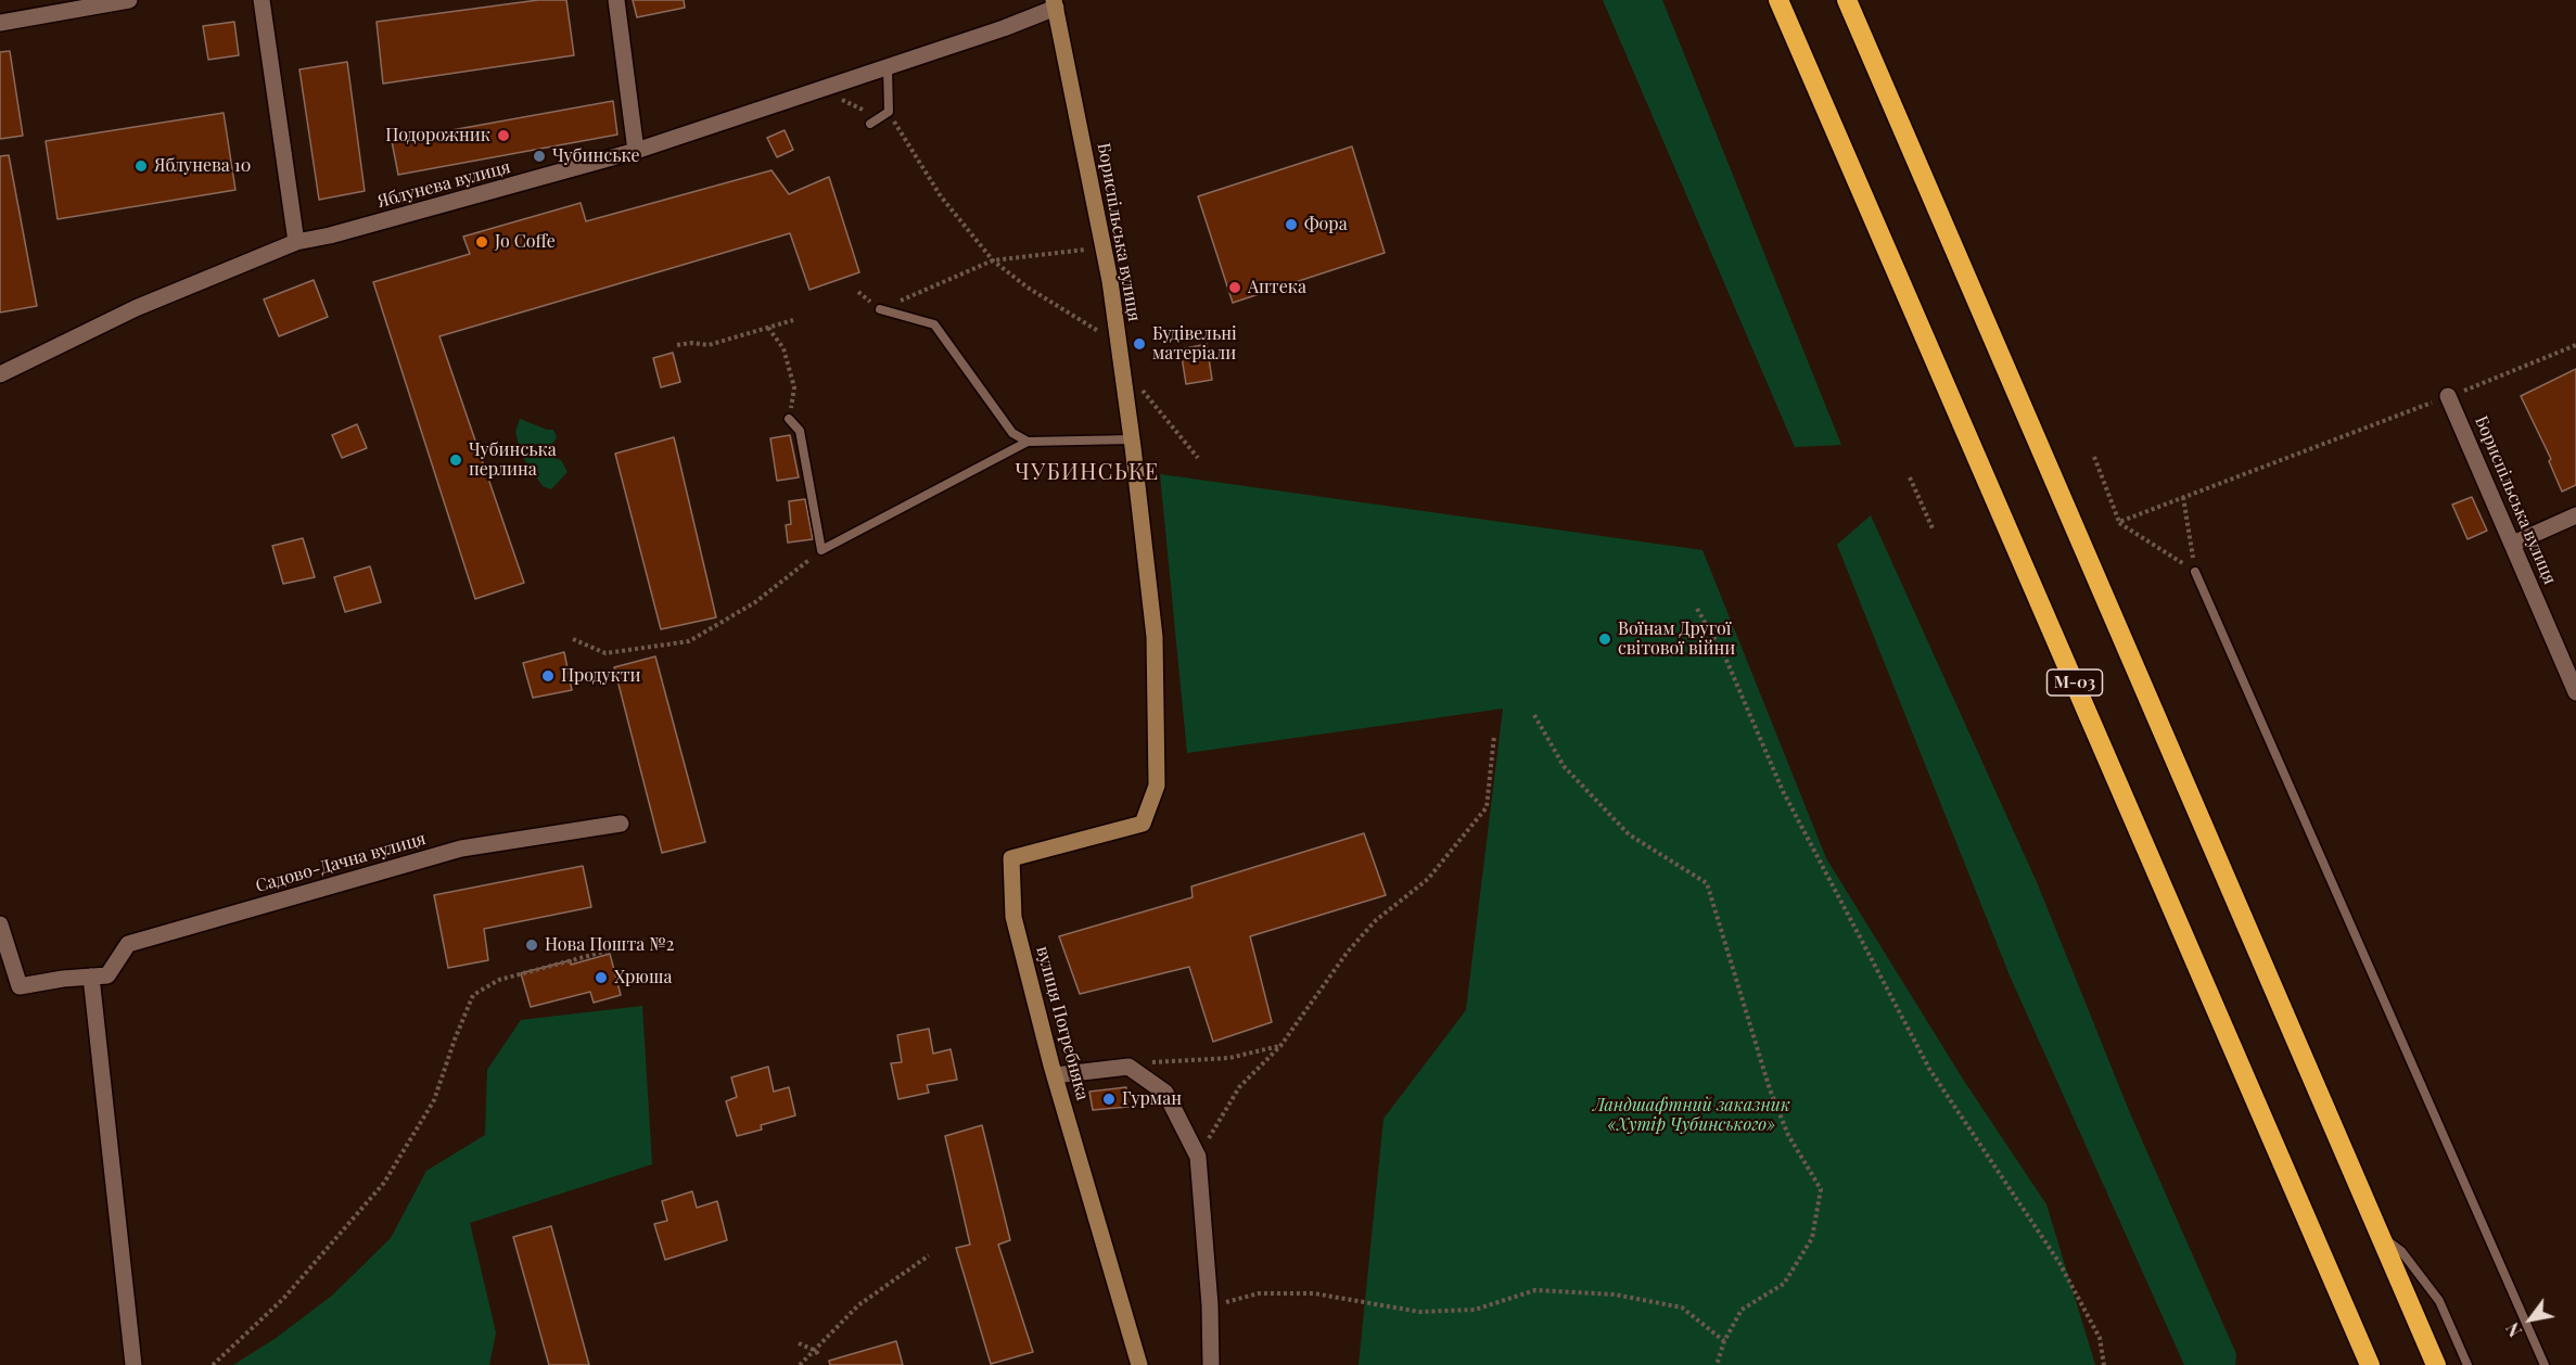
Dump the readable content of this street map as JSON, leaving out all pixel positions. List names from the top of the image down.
{
  "streets": {
    "highway": ["М-03"],
    "street": [
      "Яблунева вулиця",
      "Бориспільська вулиця",
      "Садово-Дачна вулиця",
      "вулиця Погребняка"
    ]
  },
  "crossings": [
    ["Яблунева вулиця", "Бориспільська вулиця"],
    ["Бориспільська вулиця", "вулиця Погребняка"]
  ],
  "districts": ["ЧУБИНСЬКЕ"],
  "parks": ["Ландшафтний заказник «Хутір Чубинського»"],
  "places": [
    "Подорожник",
    "Чубинське",
    "Яблунева 10",
    "Фора",
    "Jo Coffe",
    "Аптека",
    "Будівельні матеріали",
    "Чубинська перлина",
    "Воїнам Другої світової війни",
    "Продукти",
    "Нова Пошта №2",
    "Хрюша",
    "Гурман"
  ],
  "north": "bottom left"
}
